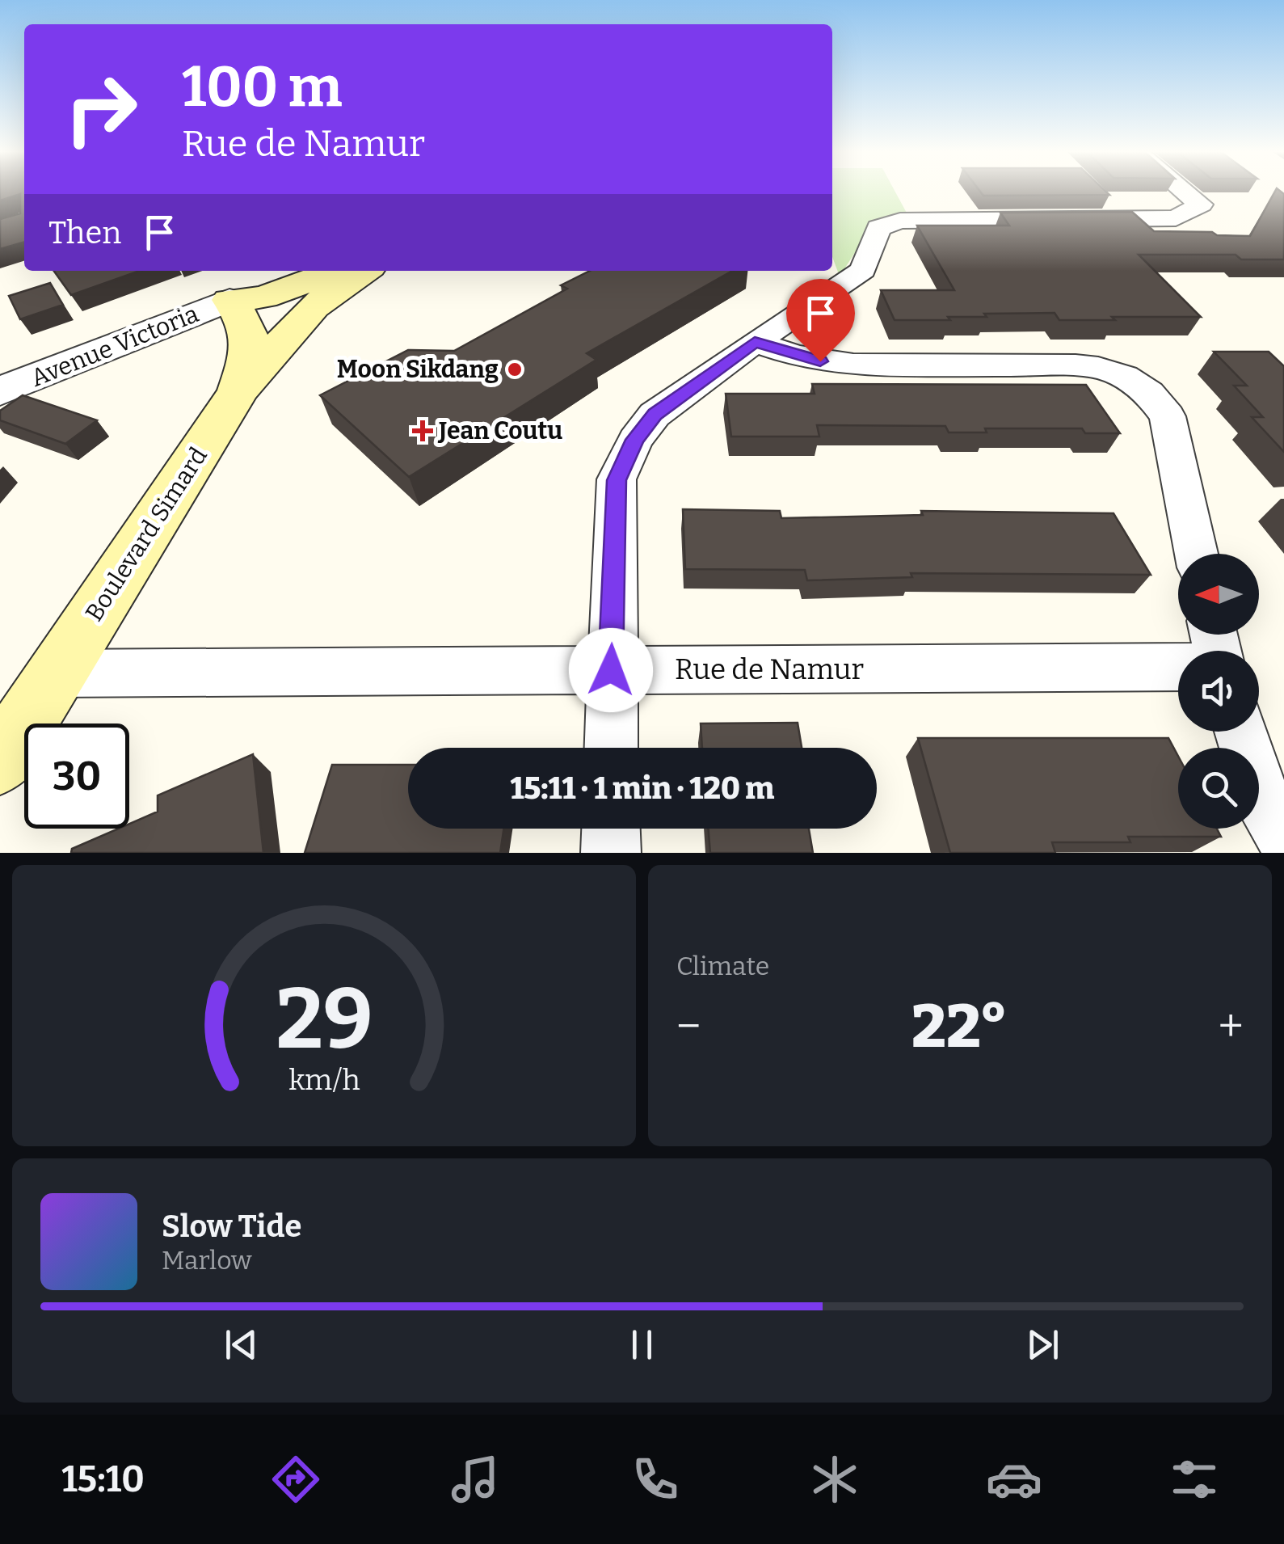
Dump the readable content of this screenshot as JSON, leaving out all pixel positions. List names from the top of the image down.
{
  "streets": {
    "main road": ["Avenue Victoria", "Boulevard Simard"],
    "street": ["Rue de Namur"]
  },
  "crossings": [
    ["Avenue Victoria", "Boulevard Simard"],
    ["Boulevard Simard", "Rue de Namur"]
  ],
  "places": {
    "other": ["Moon Sikdang"],
    "health": ["Jean Coutu"]
  },
  "north": "left",
  "page": {
    "turn": ["100 m", "Rue de Namur"],
    "then": "Then",
    "limit": "30",
    "trip": "15:11 · 1 min · 120 m",
    "tile": "Climate",
    "heat": ["−", "22°", "+"],
    "song": ["Slow Tide", "Marlow"],
    "tabs": "15:10",
    "gauge": ["29", "km/h"]
  }
}
